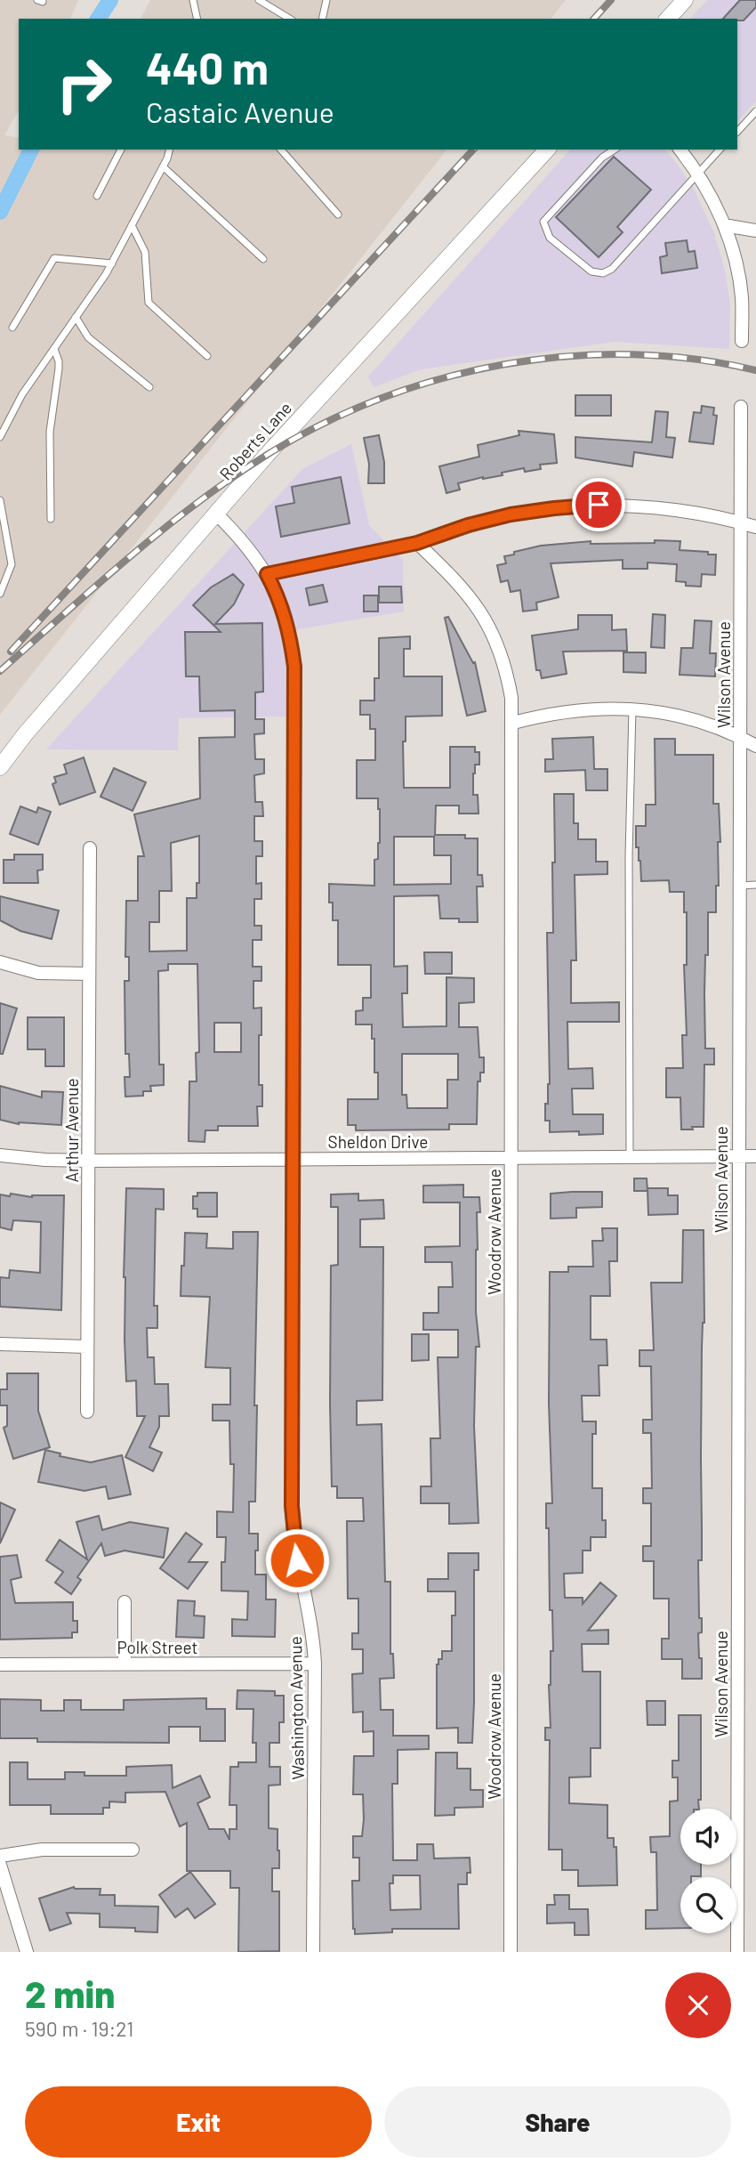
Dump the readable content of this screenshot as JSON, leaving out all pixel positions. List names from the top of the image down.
{
  "streets": {
    "street": [
      "Roberts Lane",
      "Wilson Avenue",
      "Arthur Avenue",
      "Sheldon Drive",
      "Woodrow Avenue",
      "Polk Street",
      "Washington Avenue"
    ]
  },
  "crossings": [
    ["Roberts Lane", "Washington Avenue"],
    ["Wilson Avenue", "Sheldon Drive"],
    ["Arthur Avenue", "Sheldon Drive"],
    ["Sheldon Drive", "Woodrow Avenue"],
    ["Sheldon Drive", "Washington Avenue"],
    ["Polk Street", "Washington Avenue"]
  ],
  "page": {
    "turn": ["440 m", "Castaic Avenue"],
    "heading": ["2 min", "590 m · 19:21"],
    "buttons": ["Exit", "Share"]
  }
}
